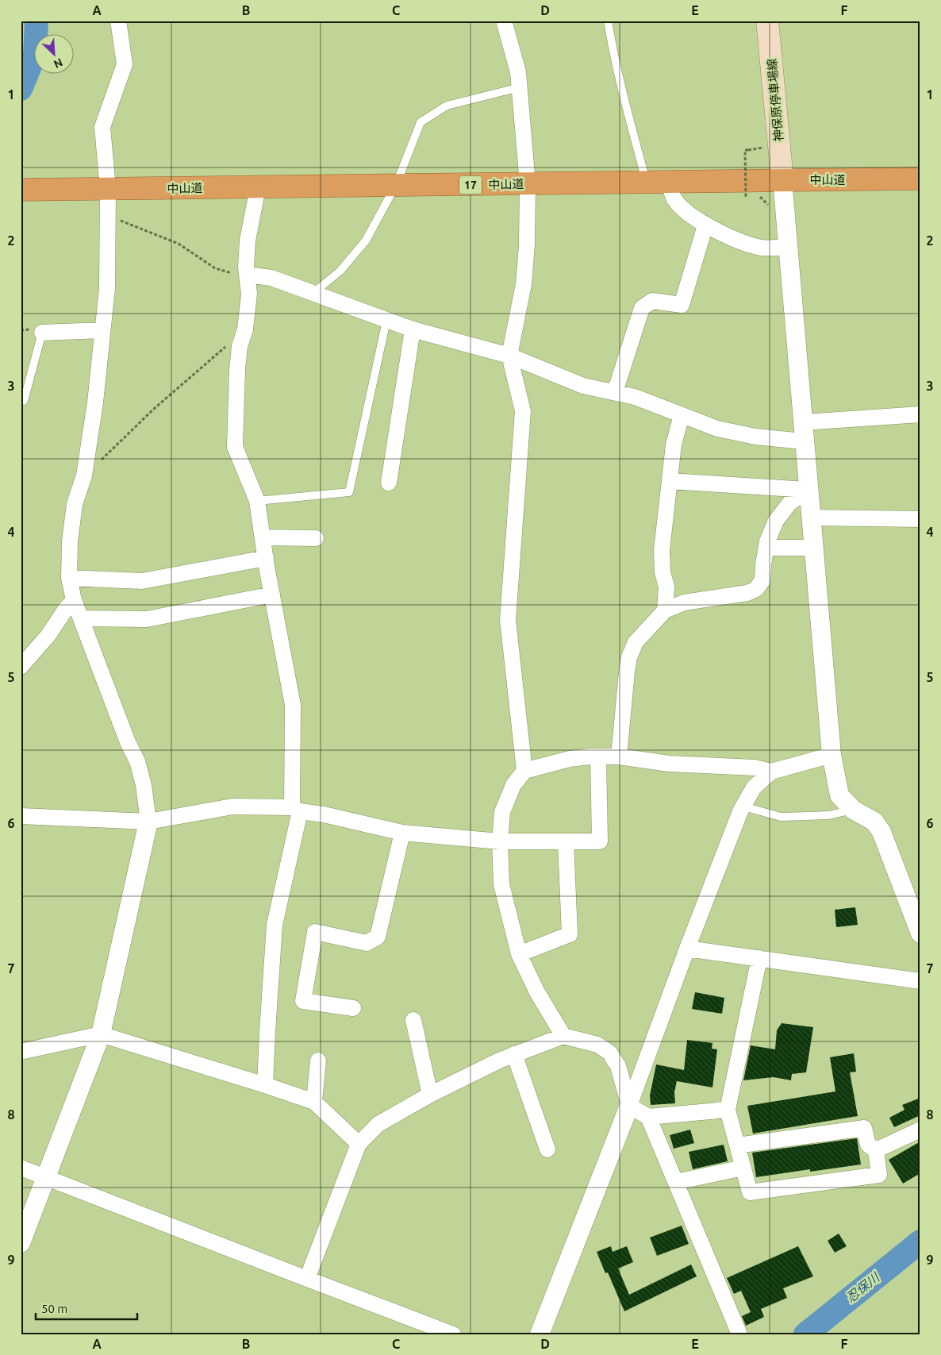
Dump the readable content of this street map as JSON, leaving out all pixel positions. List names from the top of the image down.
{
  "streets": {
    "highway": ["中山道", "17"],
    "main road": ["神保原停車場線"]
  },
  "crossings": [
    ["神保原停車場線", "中山道"]
  ],
  "water": ["忍保川"],
  "scale_bar": "50 m",
  "north": "bottom right",
  "grid": {
    "columns": [
      "A",
      "B",
      "C",
      "D",
      "E",
      "F"
    ],
    "rows": [
      "1",
      "2",
      "3",
      "4",
      "5",
      "6",
      "7",
      "8",
      "9"
    ]
  }
}
